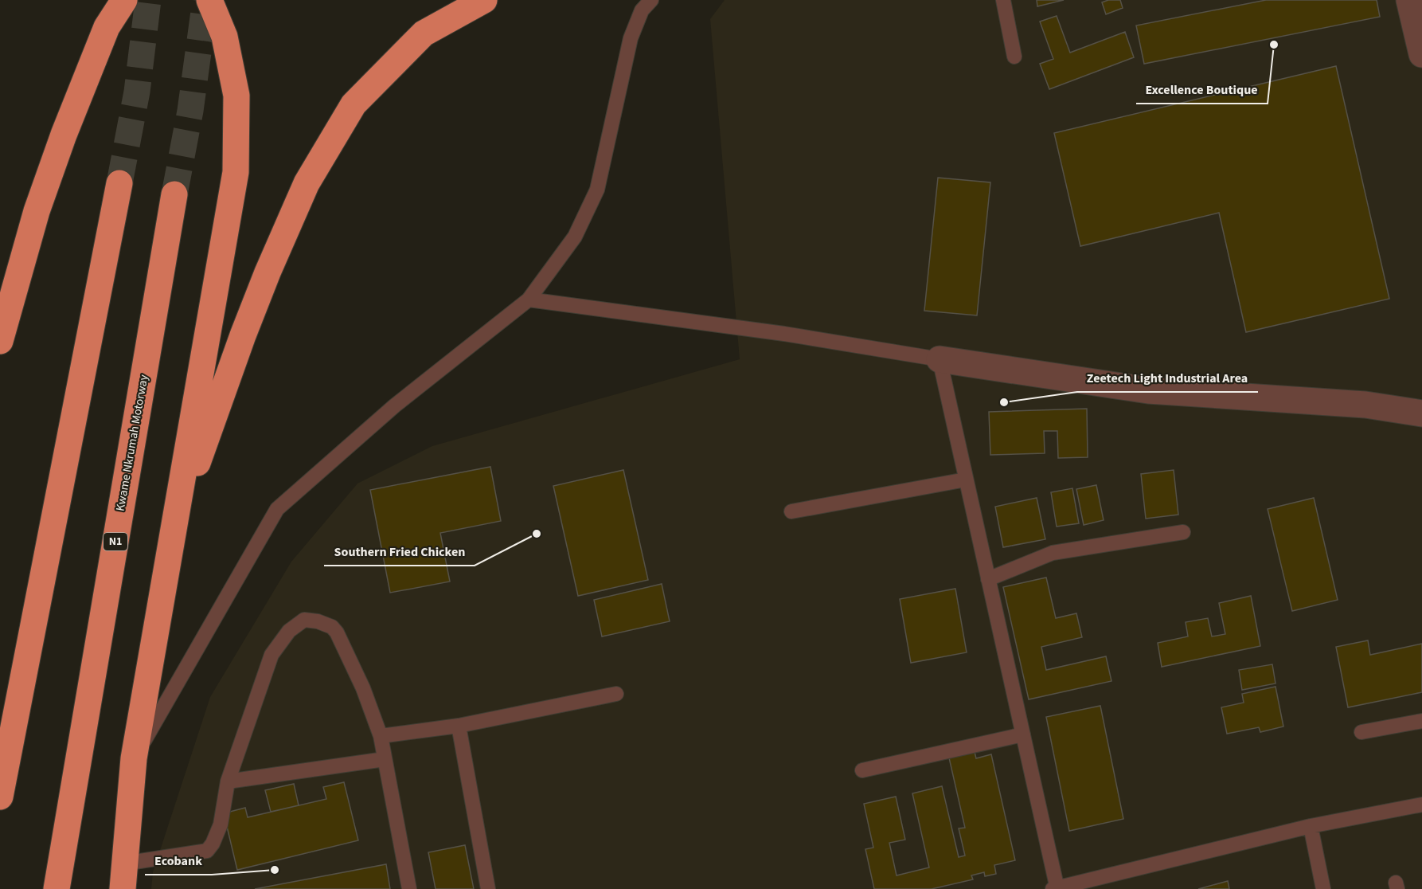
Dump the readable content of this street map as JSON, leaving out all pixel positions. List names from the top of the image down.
{
  "streets": {
    "highway": ["Kwame Nkrumah Motorway", "N1"]
  },
  "places": [
    "Excellence Boutique",
    "Zeetech Light Industrial Area",
    "Southern Fried Chicken",
    "Ecobank"
  ]
}
